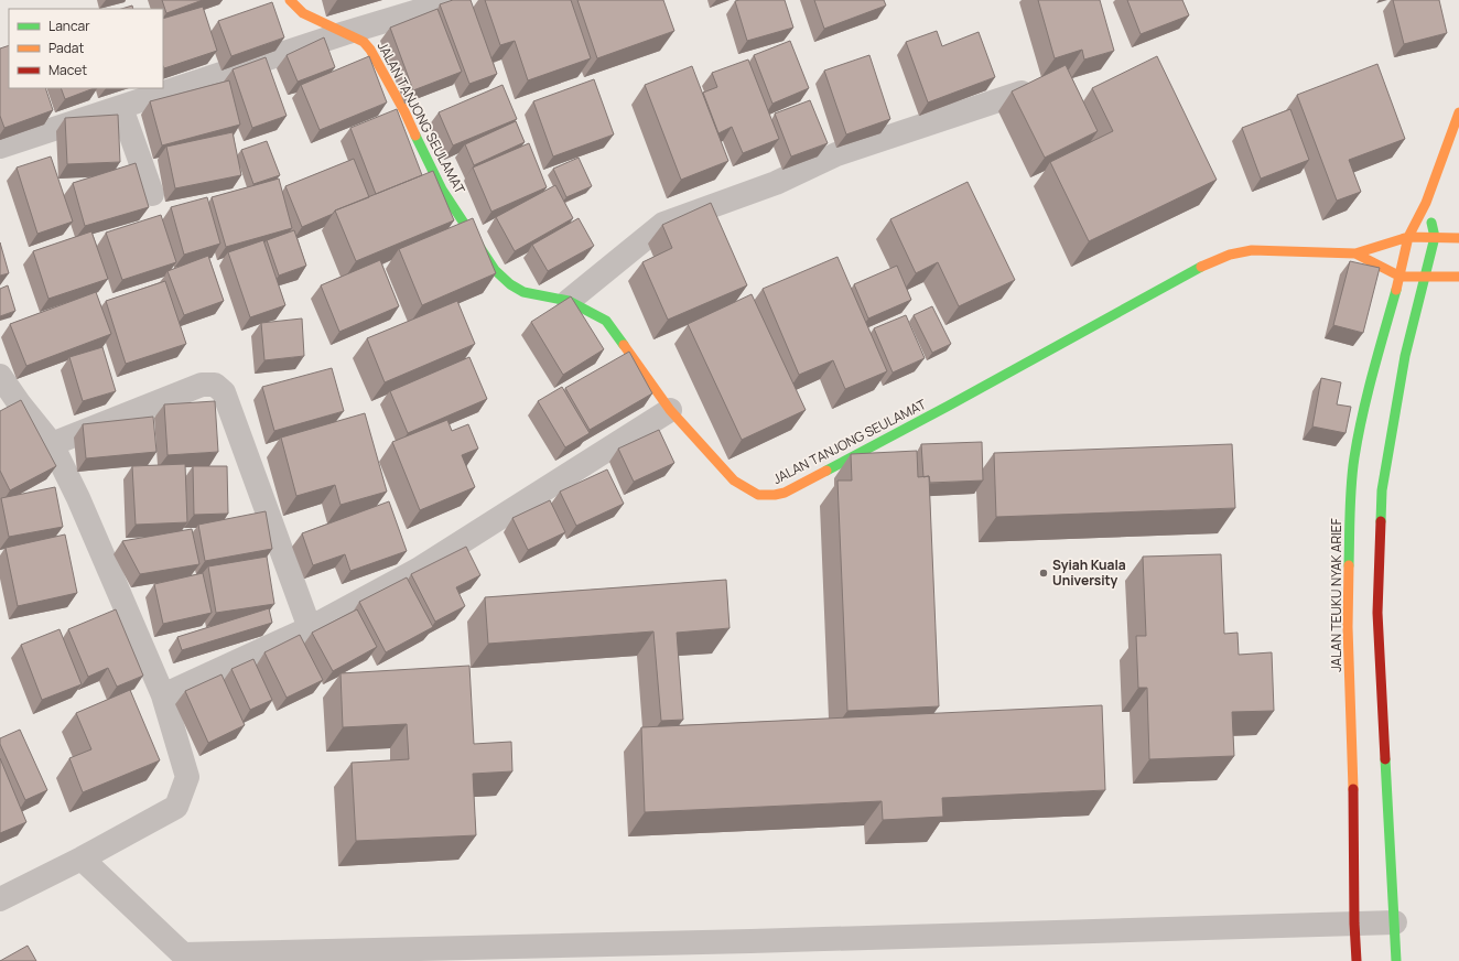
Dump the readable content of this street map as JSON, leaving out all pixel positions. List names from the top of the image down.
{
  "streets": {
    "main road": ["JALAN TANJONG SEULAMAT", "JALAN TEUKU NYAK ARIEF"]
  },
  "crossings": [
    ["JALAN TANJONG SEULAMAT", "JALAN TEUKU NYAK ARIEF"]
  ],
  "places": ["Syiah Kuala University"],
  "legend": ["Lancar", "Padat", "Macet"]
}
